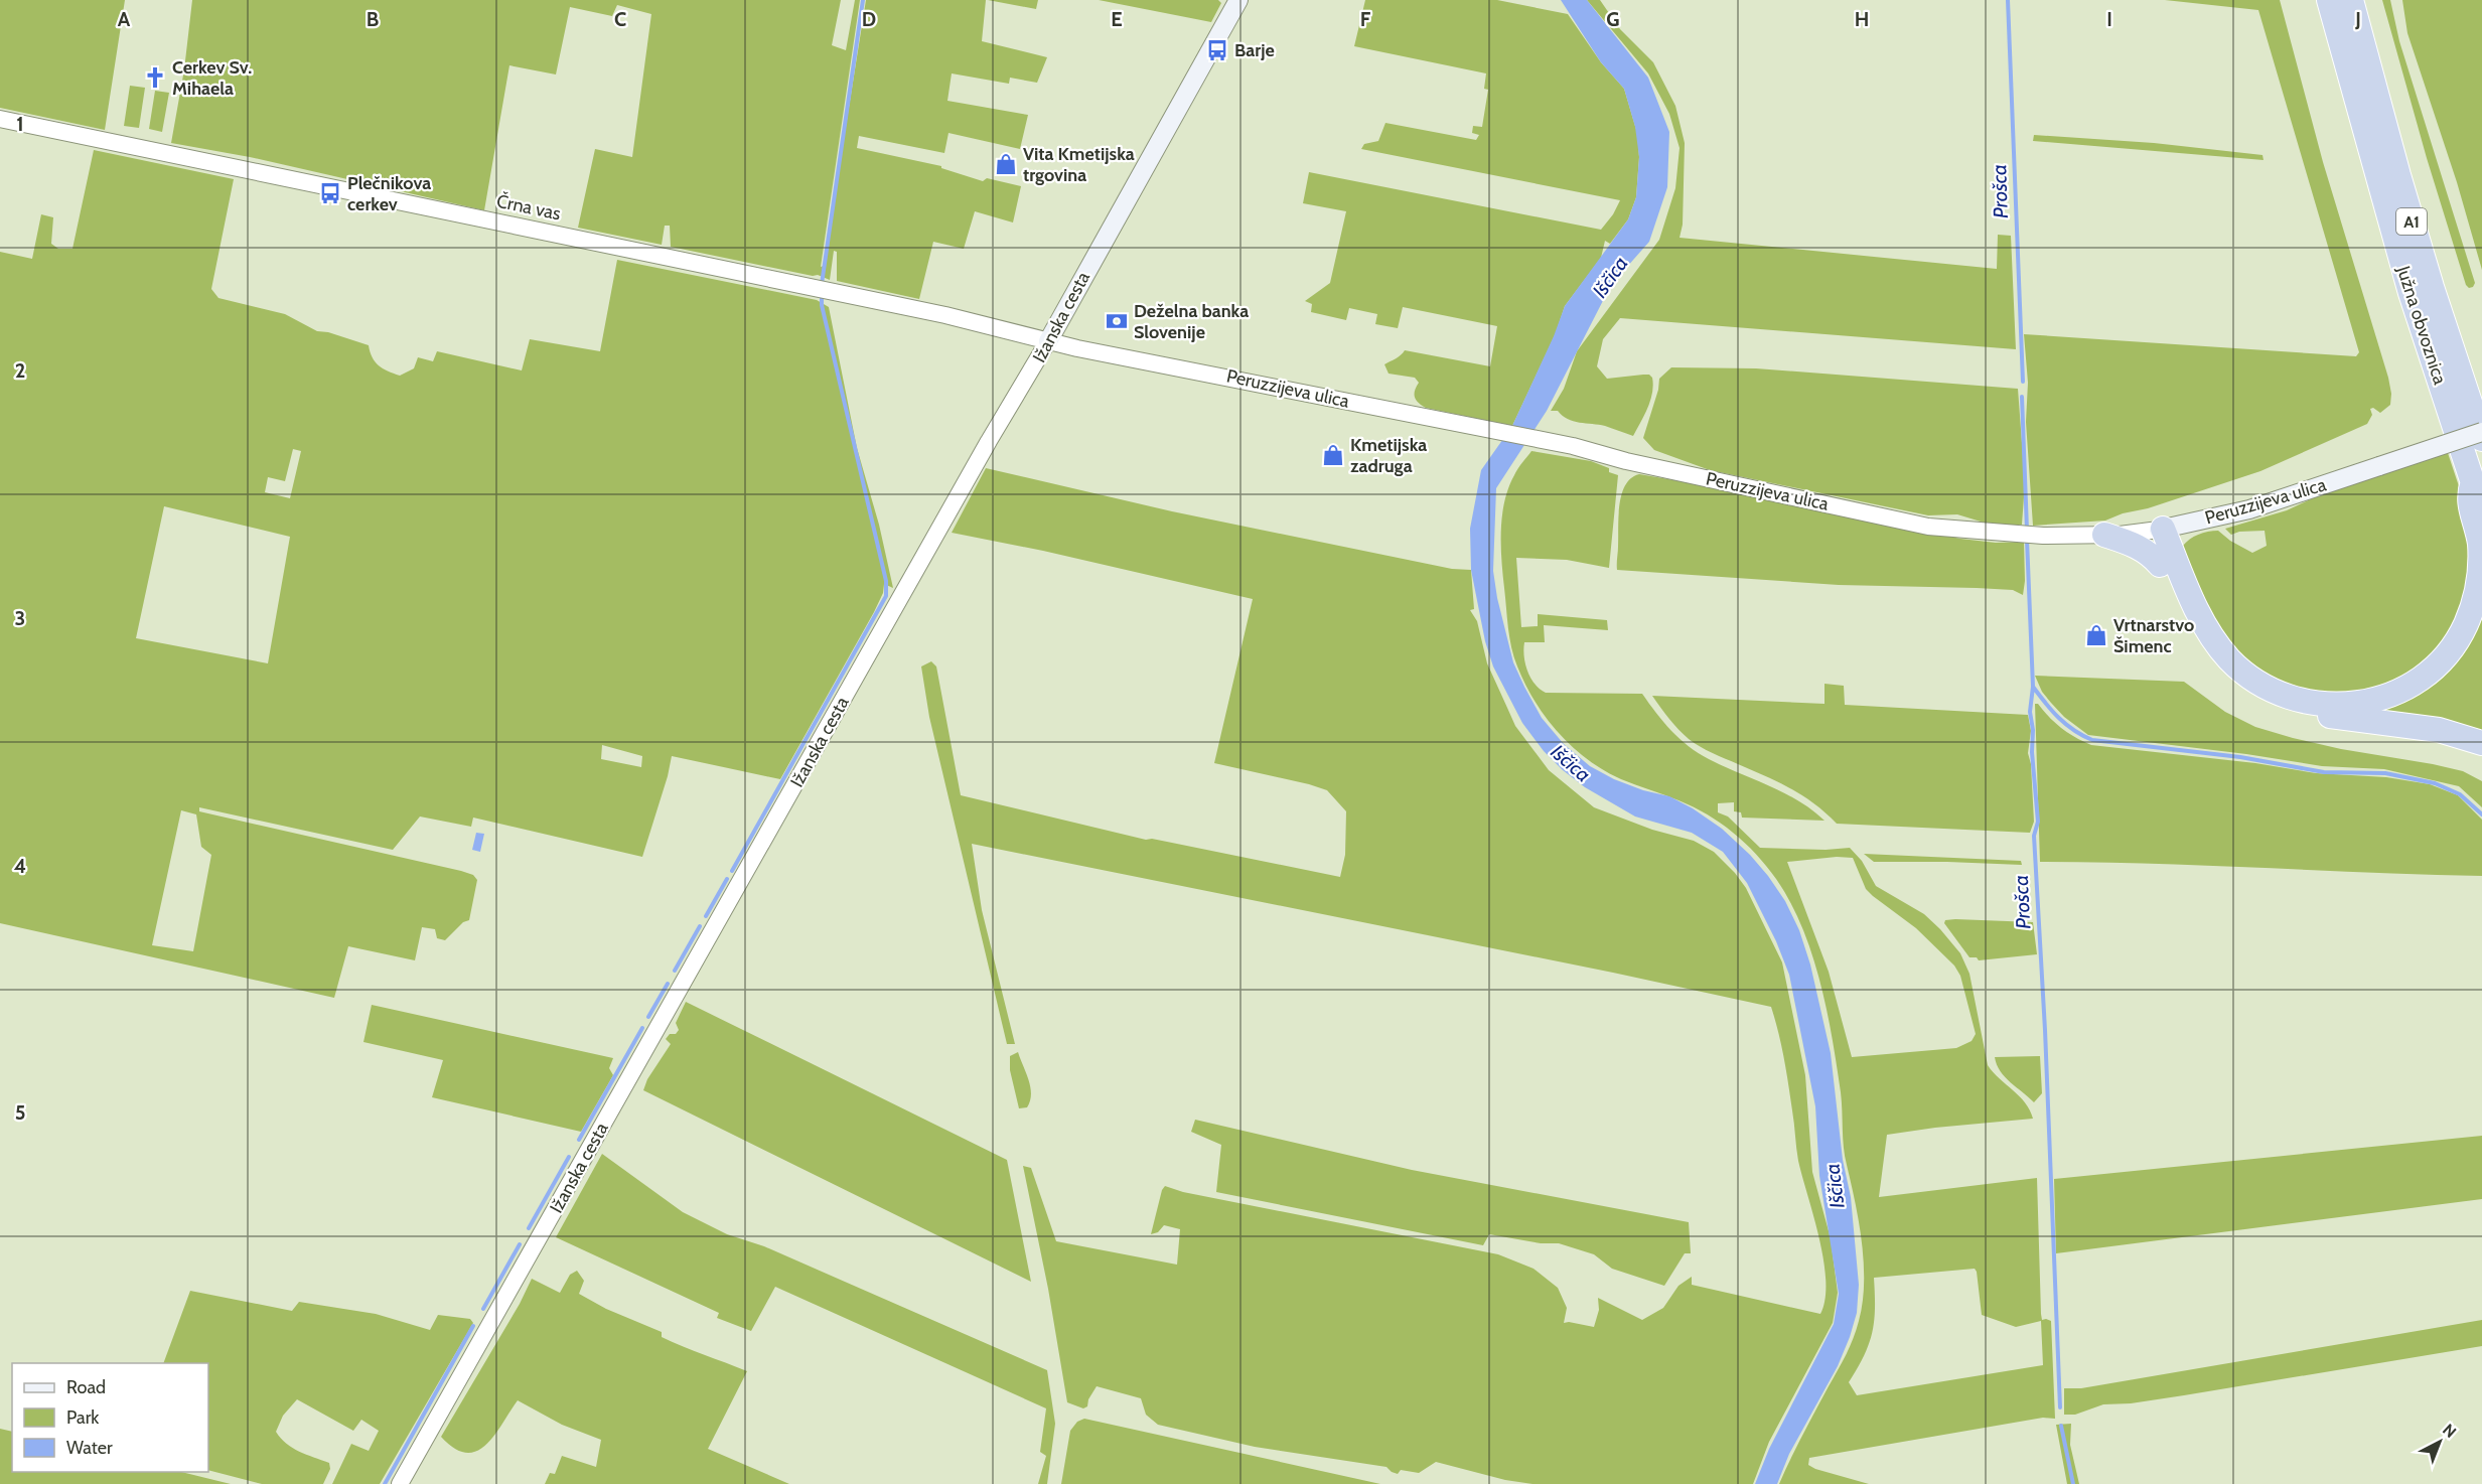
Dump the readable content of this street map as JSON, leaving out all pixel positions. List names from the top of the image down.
{
  "streets": {
    "highway": ["A1", "Južna obvoznica"],
    "main road": ["Ižanska cesta", "Peruzzijeva ulica"],
    "street": ["Črna vas"]
  },
  "crossings": [
    ["Črna vas", "Ižanska cesta"],
    ["Črna vas", "Peruzzijeva ulica"],
    ["Ižanska cesta", "Peruzzijeva ulica"]
  ],
  "water": ["Prošca", "Iščica"],
  "places": {
    "bus stop": ["Barje", "Plečnikova cerkev"],
    "church": ["Cerkev Sv. Mihaela"],
    "shop": ["Vita Kmetijska trgovina", "Kmetijska zadruga", "Vrtnarstvo Šimenc"],
    "bank": ["Deželna banka Slovenije"]
  },
  "legend": ["Road", "Park", "Water"],
  "north": "top right",
  "grid": {
    "columns": [
      "A",
      "B",
      "C",
      "D",
      "E",
      "F",
      "G",
      "H",
      "I",
      "J"
    ],
    "rows": [
      "1",
      "2",
      "3",
      "4",
      "5"
    ]
  }
}
